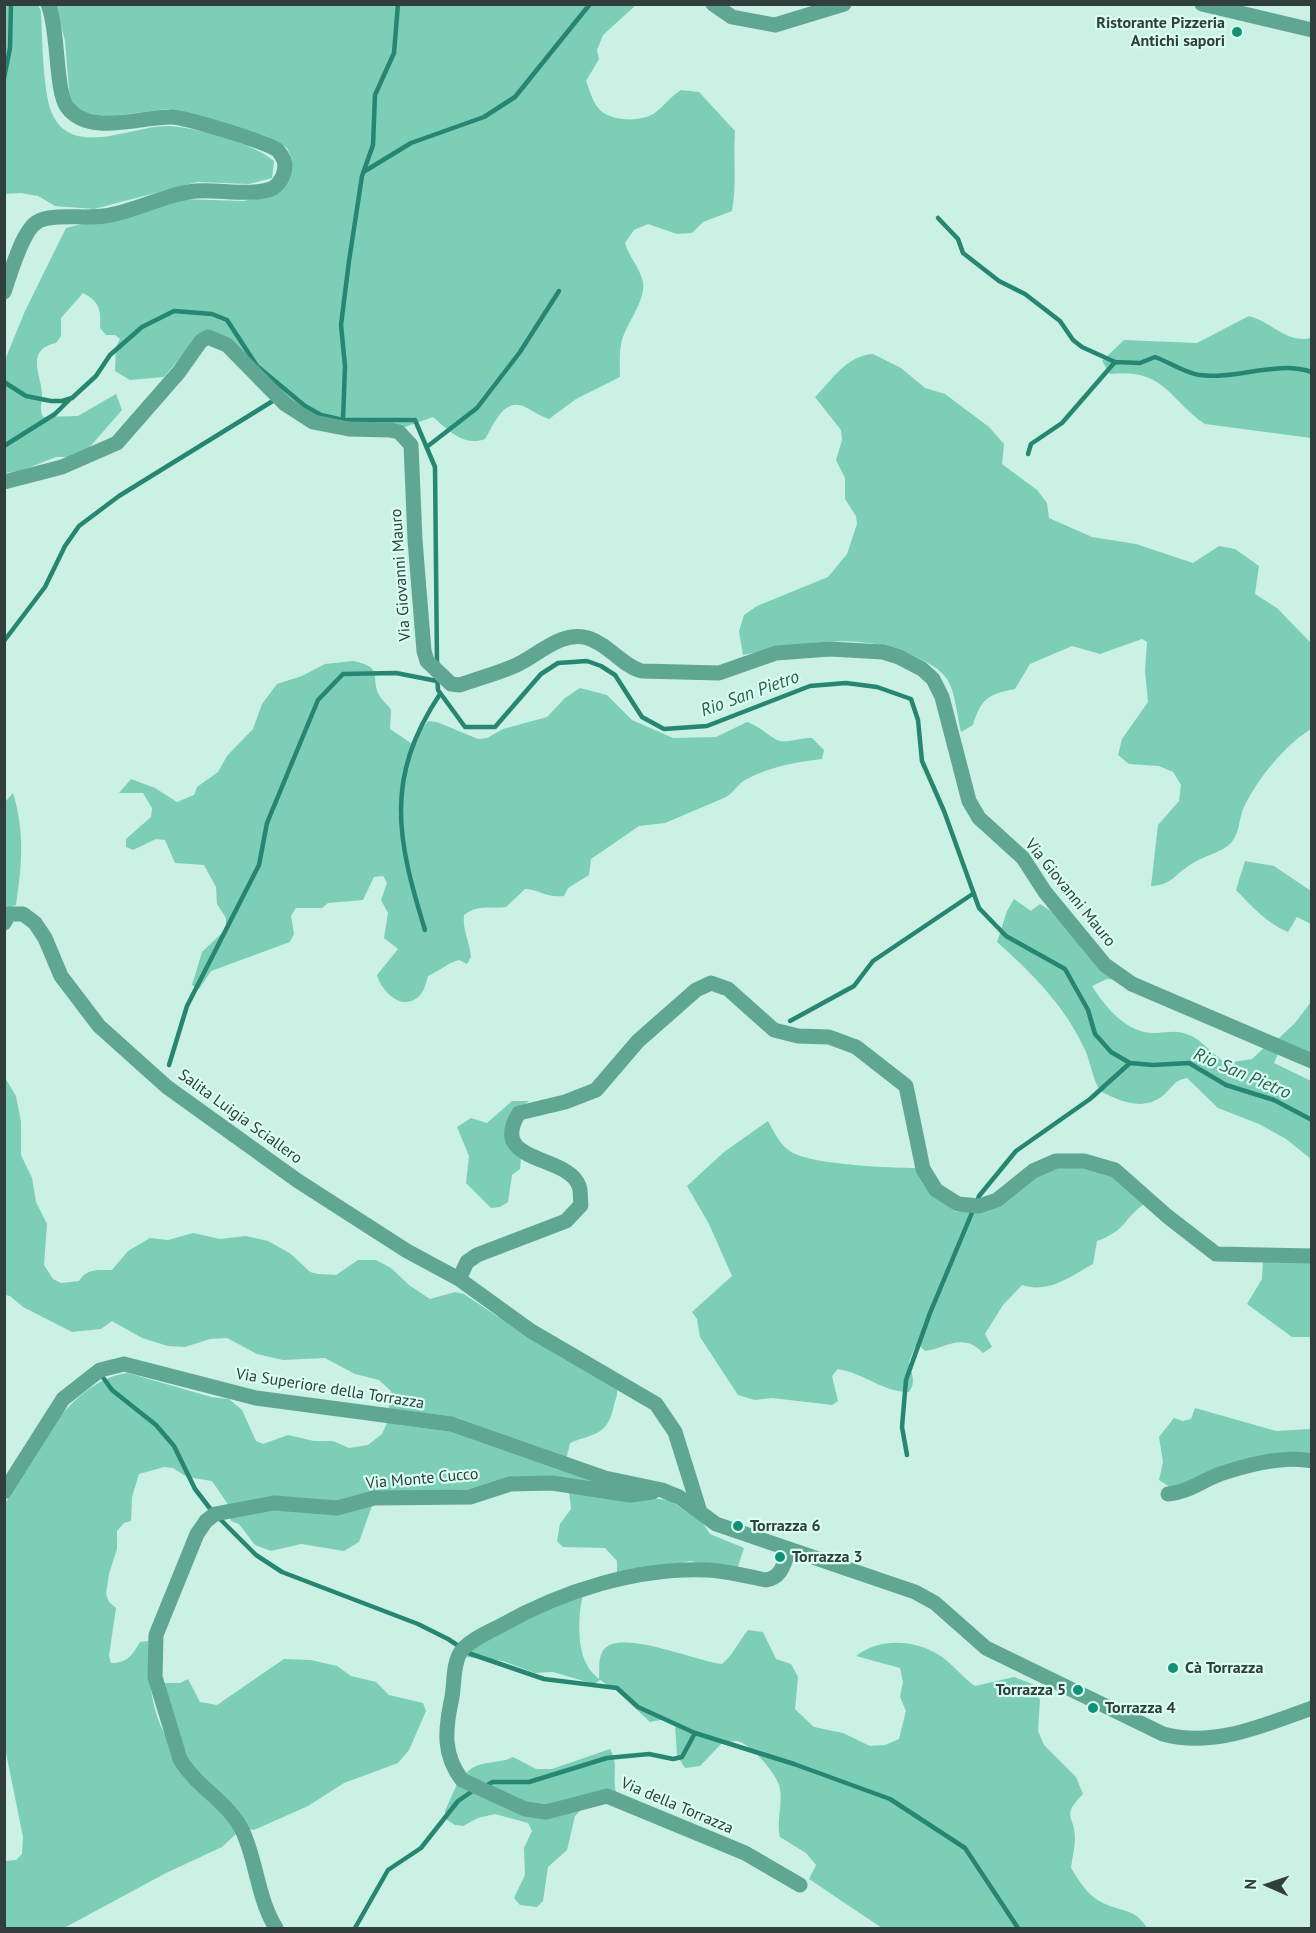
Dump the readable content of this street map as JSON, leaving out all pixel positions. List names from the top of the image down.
{
  "streets": {
    "street": [
      "Via Giovanni Mauro",
      "Salita Luigia Sciallero",
      "Via Superiore della Torrazza",
      "Via Monte Cucco",
      "Via della Torrazza"
    ]
  },
  "crossings": [
    ["Salita Luigia Sciallero", "Via Superiore della Torrazza"],
    ["Via Superiore della Torrazza", "Via Monte Cucco"]
  ],
  "water": ["Rio San Pietro"],
  "places": [
    "Ristorante Pizzeria Antichi sapori",
    "Torrazza 6",
    "Torrazza 3",
    "Cà Torrazza",
    "Torrazza 5",
    "Torrazza 4"
  ],
  "north": "left"
}
